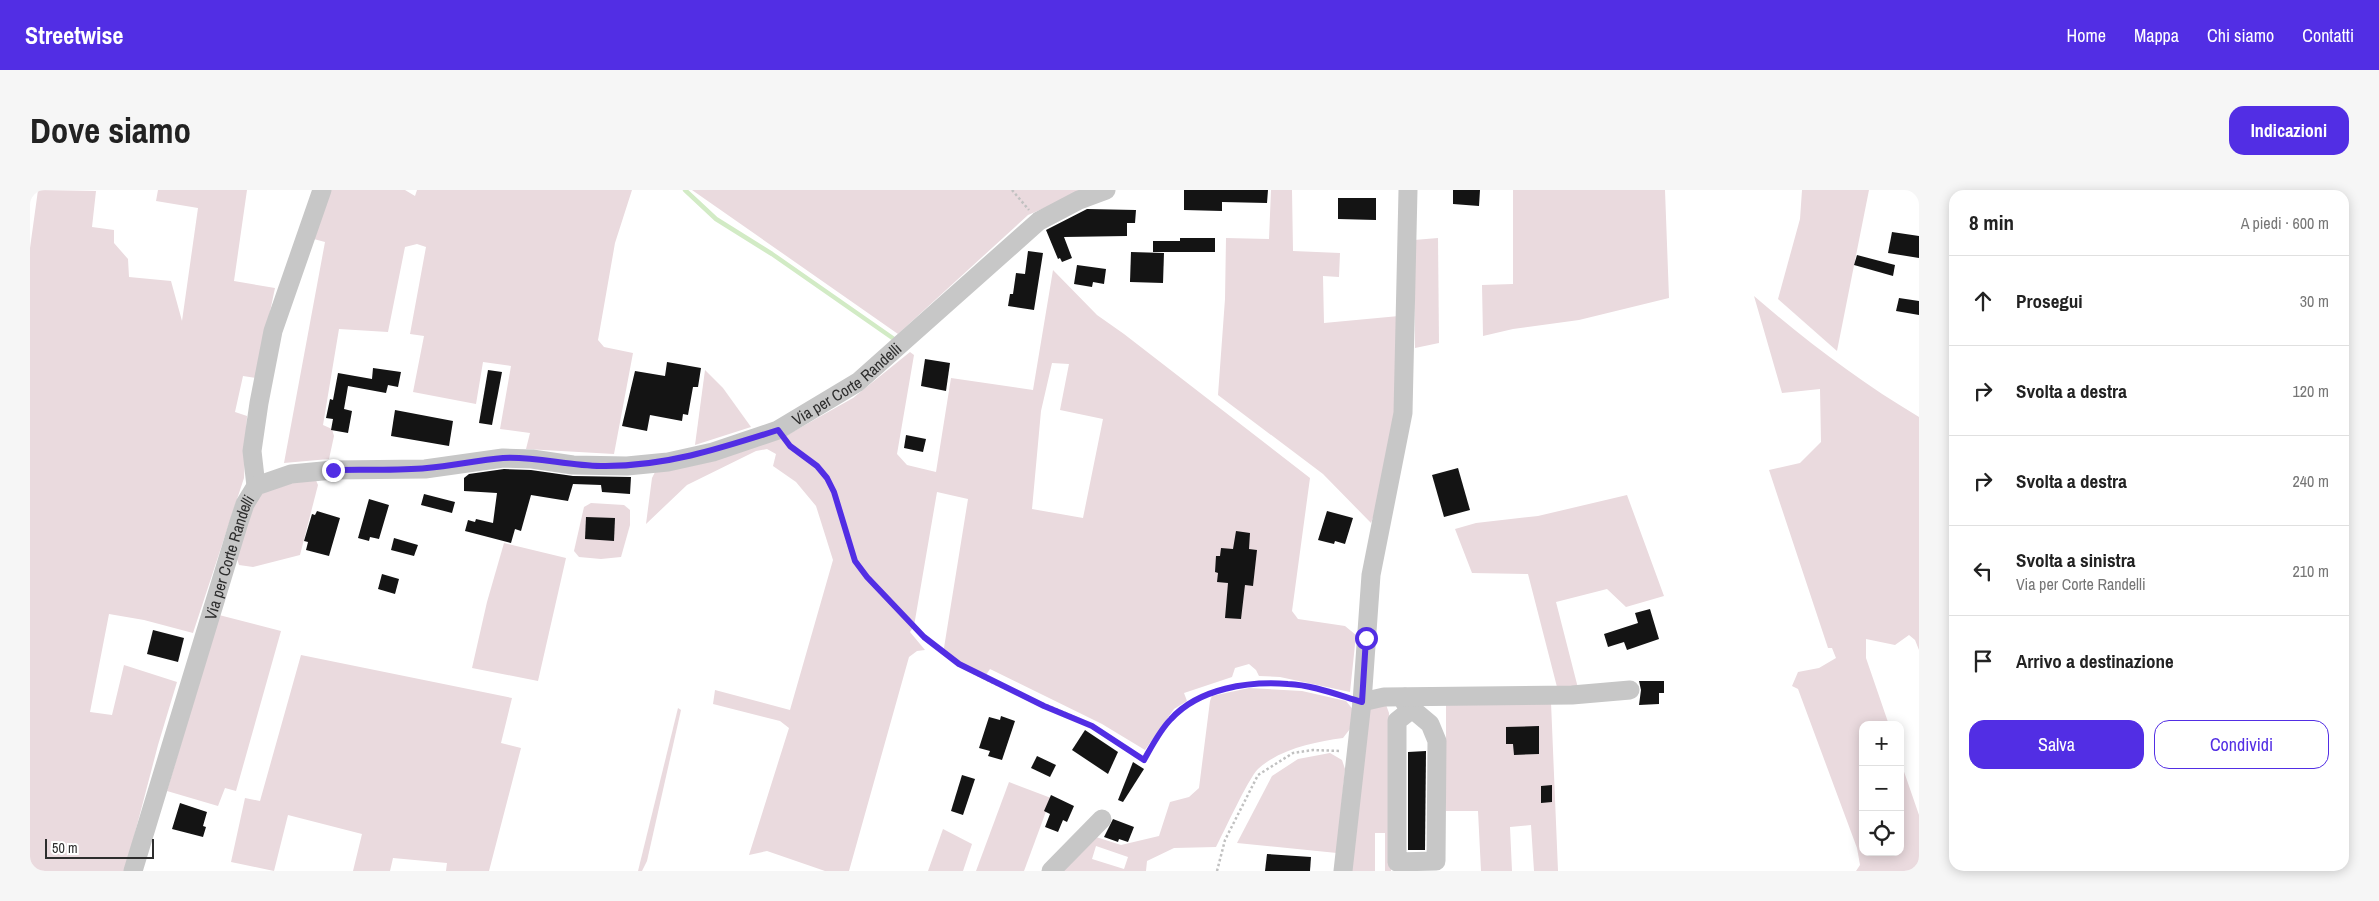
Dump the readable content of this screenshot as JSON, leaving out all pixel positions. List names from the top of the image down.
{
  "streets": {
    "street": ["Via per Corte Randelli"]
  },
  "scale_bar": "50 m",
  "page": {
    "header": "Streetwise",
    "nav": [
      "Home",
      "Mappa",
      "Chi siamo",
      "Contatti"
    ],
    "buttons": [
      "Indicazioni",
      ["Salva", "Condividi"]
    ],
    "title": "Dove siamo",
    "heading": ["8 min", "A piedi · 600 m"],
    "list": [
      ["Prosegui", "30 m"],
      ["Svolta a destra", "120 m"],
      ["Svolta a destra", "240 m"],
      ["Svolta a sinistra", "Via per Corte Randelli", "210 m"],
      "Arrivo a destinazione"
    ],
    "map_buttons": ["+", "−"],
    "scale": "50 m"
  }
}
